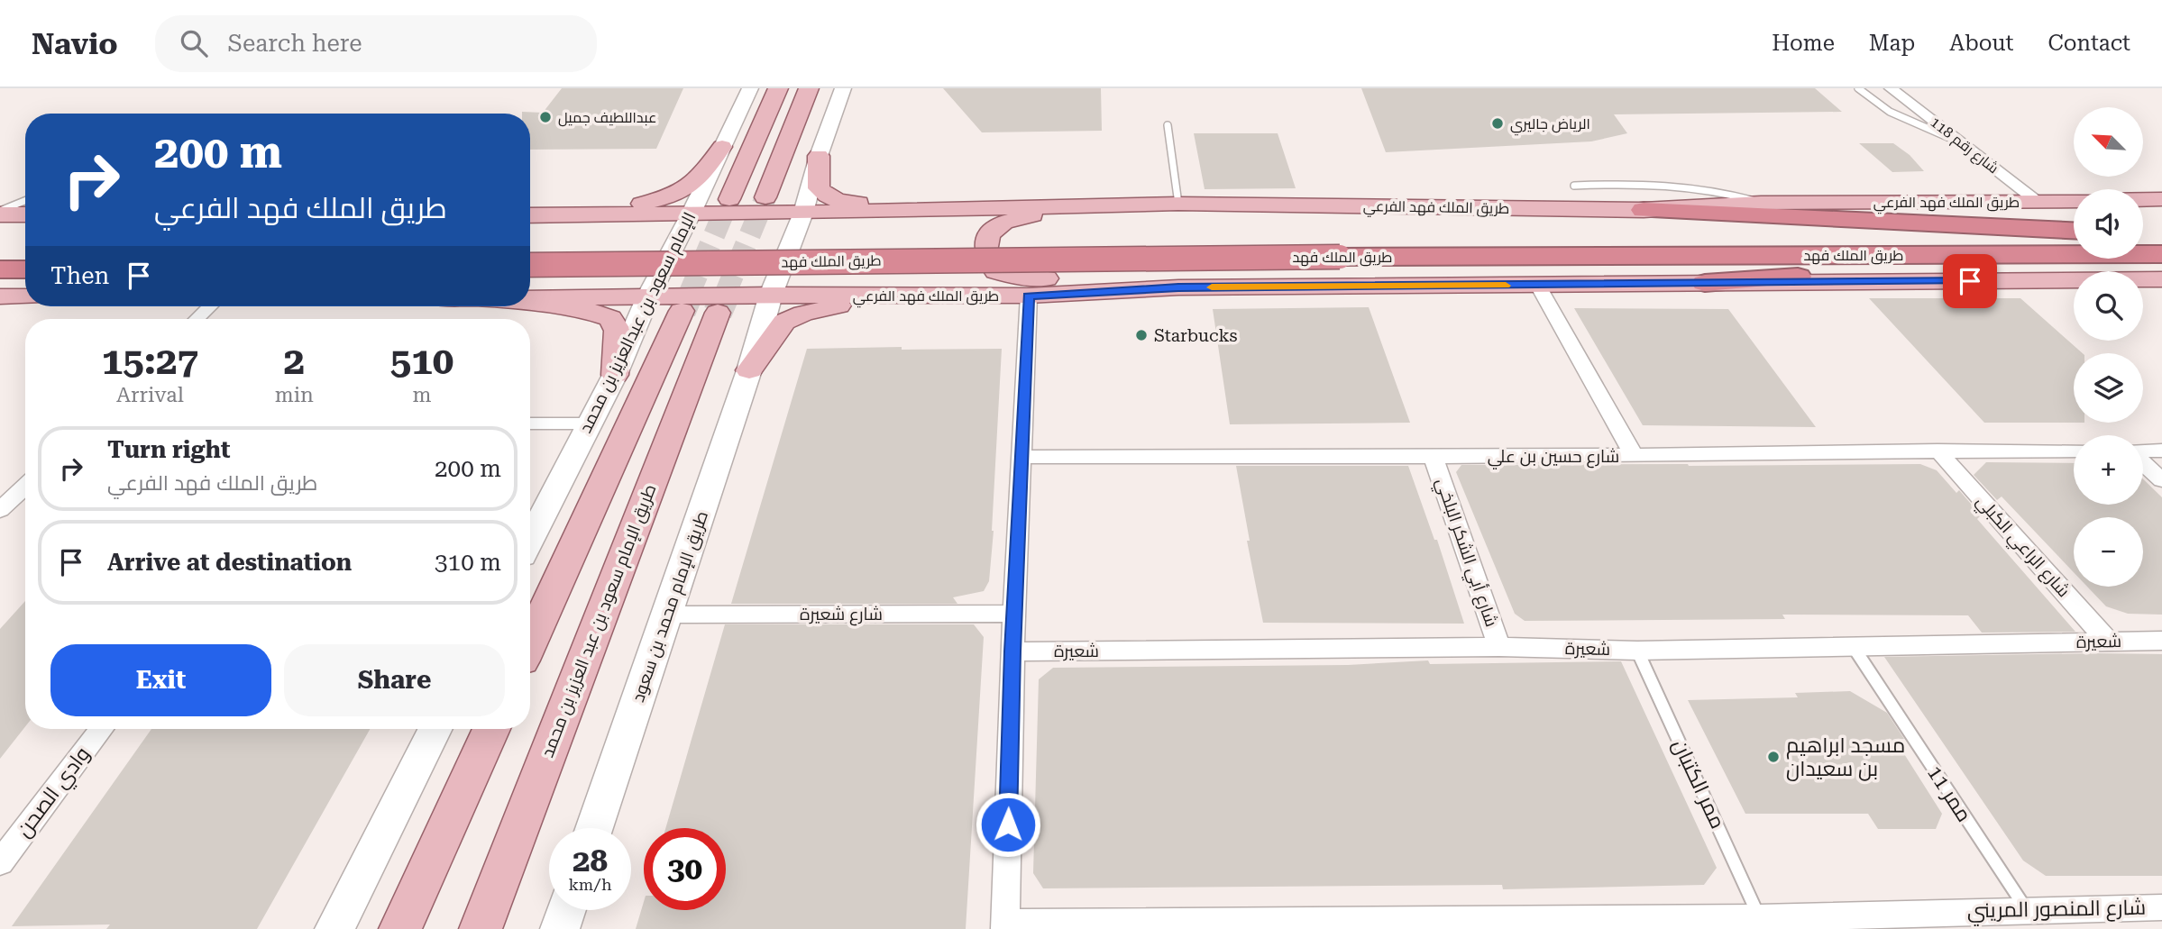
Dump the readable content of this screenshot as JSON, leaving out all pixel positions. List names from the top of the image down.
{
  "streets": {
    "highway": ["طريق الملك فهد"],
    "main road": ["طريق الملك فهد الفرعي", "طريق الإمام سعود بن عبد العزيز بن محمد"],
    "street": [
      "شارع رقم 118",
      "الإمام سعود بن عبدالعزيز بن محمد",
      "شارع حسين بن علي",
      "شارع الراعي الكبلي",
      "شارع أبي الشكر البلخي",
      "طريق الإمام محمد بن سعود",
      "شارع شعيرة",
      "شعيرة",
      "وادي الصحن",
      "شارع المنصور المريني"
    ],
    "lane": ["ممر الكتبان", "ممر 11"]
  },
  "crossings": [
    ["شارع رقم 118", "طريق الملك فهد الفرعي"],
    ["طريق الملك فهد الفرعي", "الإمام سعود بن عبدالعزيز بن محمد"],
    ["طريق الملك فهد الفرعي", "طريق الإمام محمد بن سعود"],
    ["شارع حسين بن علي", "شارع الراعي الكبلي"],
    ["شارع حسين بن علي", "شارع أبي الشكر البلخي"],
    ["شارع الراعي الكبلي", "شعيرة"],
    ["شارع أبي الشكر البلخي", "شعيرة"],
    ["طريق الإمام محمد بن سعود", "شارع شعيرة"],
    ["شعيرة", "ممر الكتبان"],
    ["شعيرة", "ممر 11"],
    ["ممر الكتبان", "شارع المنصور المريني"],
    ["ممر 11", "شارع المنصور المريني"]
  ],
  "places": [
    "عبداللطيف جميل",
    "الرياض جاليري",
    "Starbucks",
    "مسجد ابراهيم بن سعيدان"
  ],
  "north": "top left",
  "page": {
    "header": "Navio",
    "search": "Search here",
    "nav": [
      "Home",
      "Map",
      "About",
      "Contact"
    ],
    "map_buttons": ["+", "−"],
    "turn": ["200 m", "طريق الملك فهد الفرعي"],
    "then": "Then",
    "eta": [
      "15:27",
      "Arrival",
      "2",
      "min",
      "510",
      "m"
    ],
    "list": [
      {
        "name": "Turn right",
        "note": "طريق الملك فهد الفرعي",
        "value": "200 m"
      },
      {
        "name": "Arrive at destination",
        "value": "310 m"
      }
    ],
    "buttons": ["Exit", "Share"],
    "speed": "28 km/h",
    "limit": "30"
  }
}
